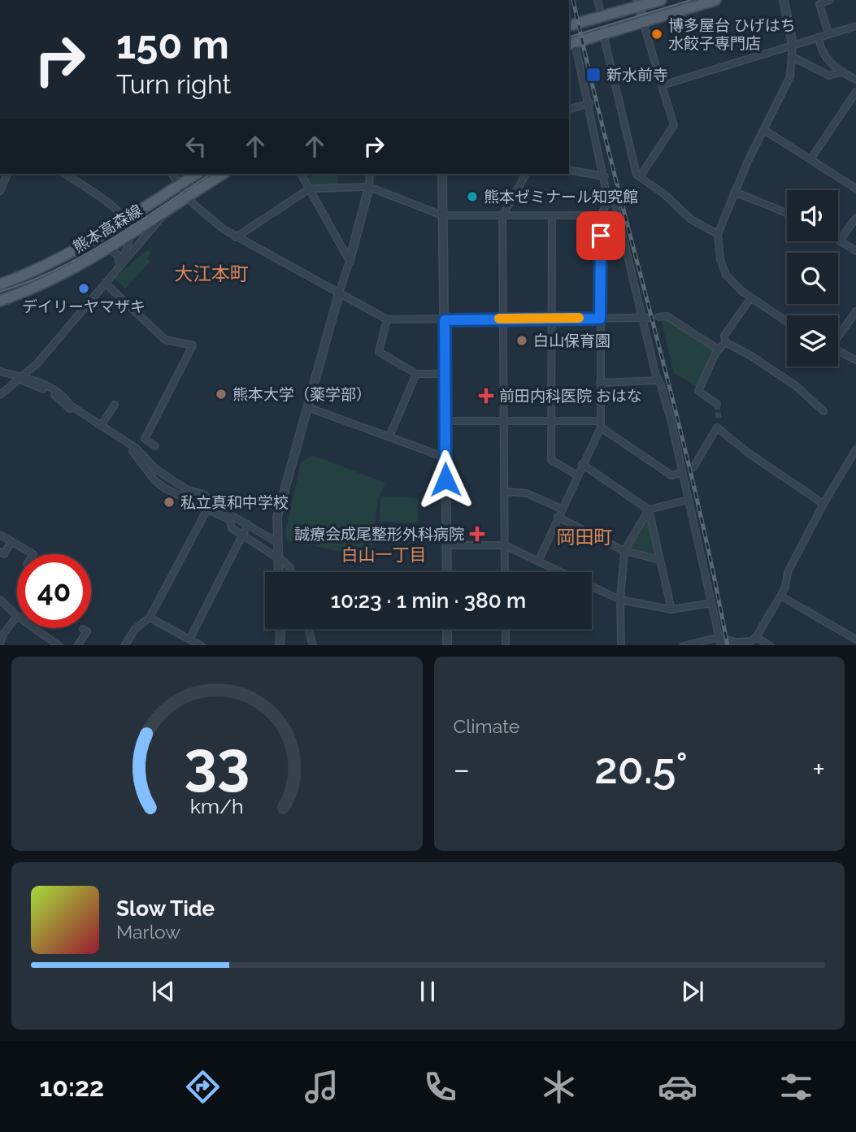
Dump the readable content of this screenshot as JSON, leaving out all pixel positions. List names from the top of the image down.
{
  "streets": {
    "main road": ["熊本高森線"]
  },
  "districts": ["大江本町", "岡田町", "白山一丁目"],
  "places": {
    "other": [
      "博多屋台 ひげはち 水餃子専門店",
      "熊本ゼミナール知究館",
      "デイリーヤマザキ",
      "白山保育園",
      "熊本大学（薬学部）",
      "私立真和中学校"
    ],
    "transit": ["新水前寺"],
    "health": ["前田内科医院 おはな", "誠療会成尾整形外科病院"]
  },
  "page": {
    "turn": ["150 m", "Turn right"],
    "limit": "40",
    "trip": "10:23 · 1 min · 380 m",
    "tile": "Climate",
    "heat": ["−", "20.5°", "+"],
    "song": ["Slow Tide", "Marlow"],
    "tabs": "10:22",
    "gauge": ["33", "km/h"]
  }
}
